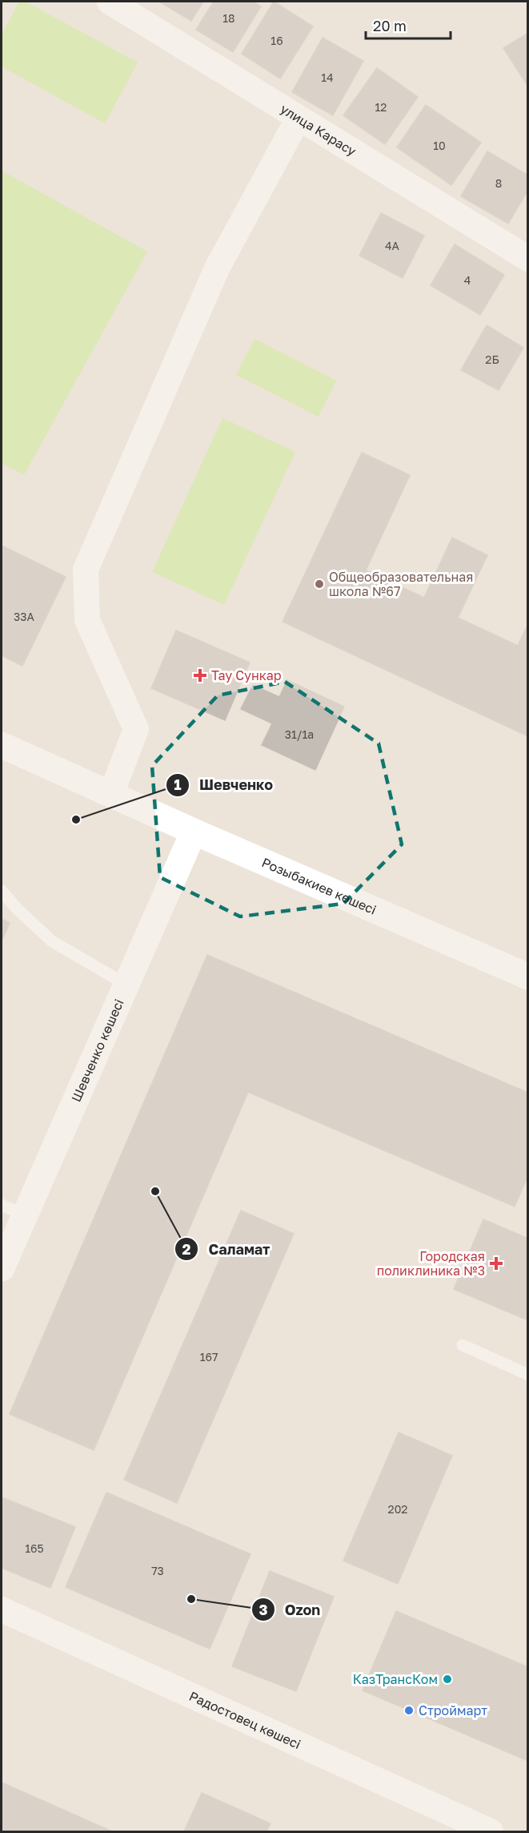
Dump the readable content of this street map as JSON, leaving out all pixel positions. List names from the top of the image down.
{
  "streets": {
    "main road": ["Розыбакиев көшесі", "Шевченко көшесі"],
    "street": ["улица Карасу", "Радостовец көшесі"]
  },
  "crossings": [
    ["Розыбакиев көшесі", "Шевченко көшесі"]
  ],
  "places": {
    "other": [
      "Общеобразовательная школа №67",
      "Шевченко",
      "Саламат",
      "Ozon",
      "КазТрансКом",
      "Строймарт"
    ],
    "health": ["Тау Сункар", "Городская поликлиника №3"]
  },
  "house_numbers": [
    "18",
    "16",
    "14",
    "12",
    "10",
    "8",
    "4А",
    "4",
    "2Б",
    "33А",
    "31/1а",
    "167",
    "202",
    "165",
    "73"
  ],
  "scale_bar": "20 m"
}
